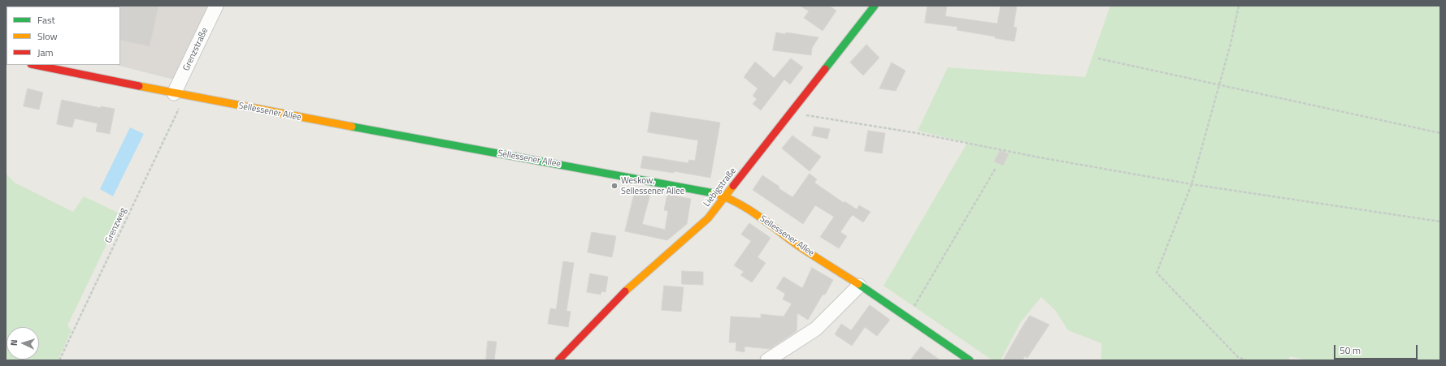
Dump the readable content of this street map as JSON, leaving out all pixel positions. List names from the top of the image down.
{
  "streets": {
    "main road": ["Sellessener Allee", "Liebigstraße"],
    "street": ["Grenzstraße"],
    "path": ["Grenzweg"]
  },
  "crossings": [
    ["Grenzstraße", "Sellessener Allee"],
    ["Grenzstraße", "Grenzweg"],
    ["Sellessener Allee", "Liebigstraße"],
    ["Sellessener Allee", "Grenzweg"]
  ],
  "places": ["Weskow, Sellessener Allee"],
  "legend": ["Fast", "Slow", "Jam"],
  "scale_bar": "50 m",
  "north": "left"
}
